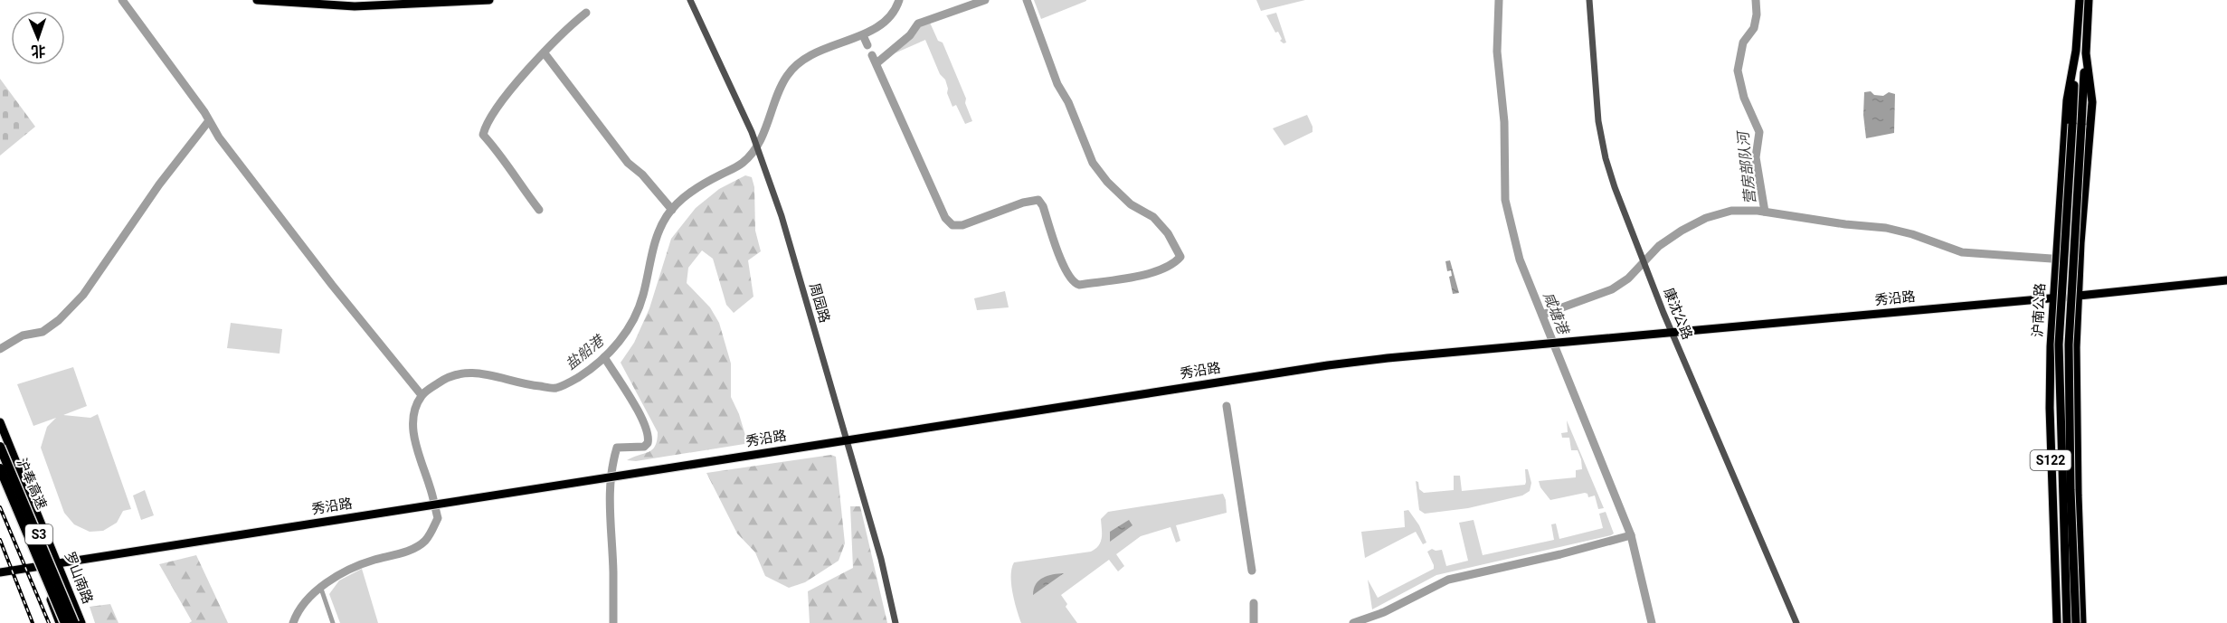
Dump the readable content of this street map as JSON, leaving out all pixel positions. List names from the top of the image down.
{
  "streets": {
    "highway": ["沪奉高速", "S3"],
    "main road": [
      "秀沿路",
      "沪南公路",
      "S122",
      "罗山南路"
    ],
    "street": ["周园路", "康沈公路"]
  },
  "crossings": [
    ["秀沿路", "周园路"],
    ["秀沿路", "沪南公路"],
    ["秀沿路", "康沈公路"],
    ["秀沿路", "S122"],
    ["秀沿路", "罗山南路"]
  ],
  "water": ["营房部队河", "咸塘港", "盐船港"],
  "north": "bottom"
}
